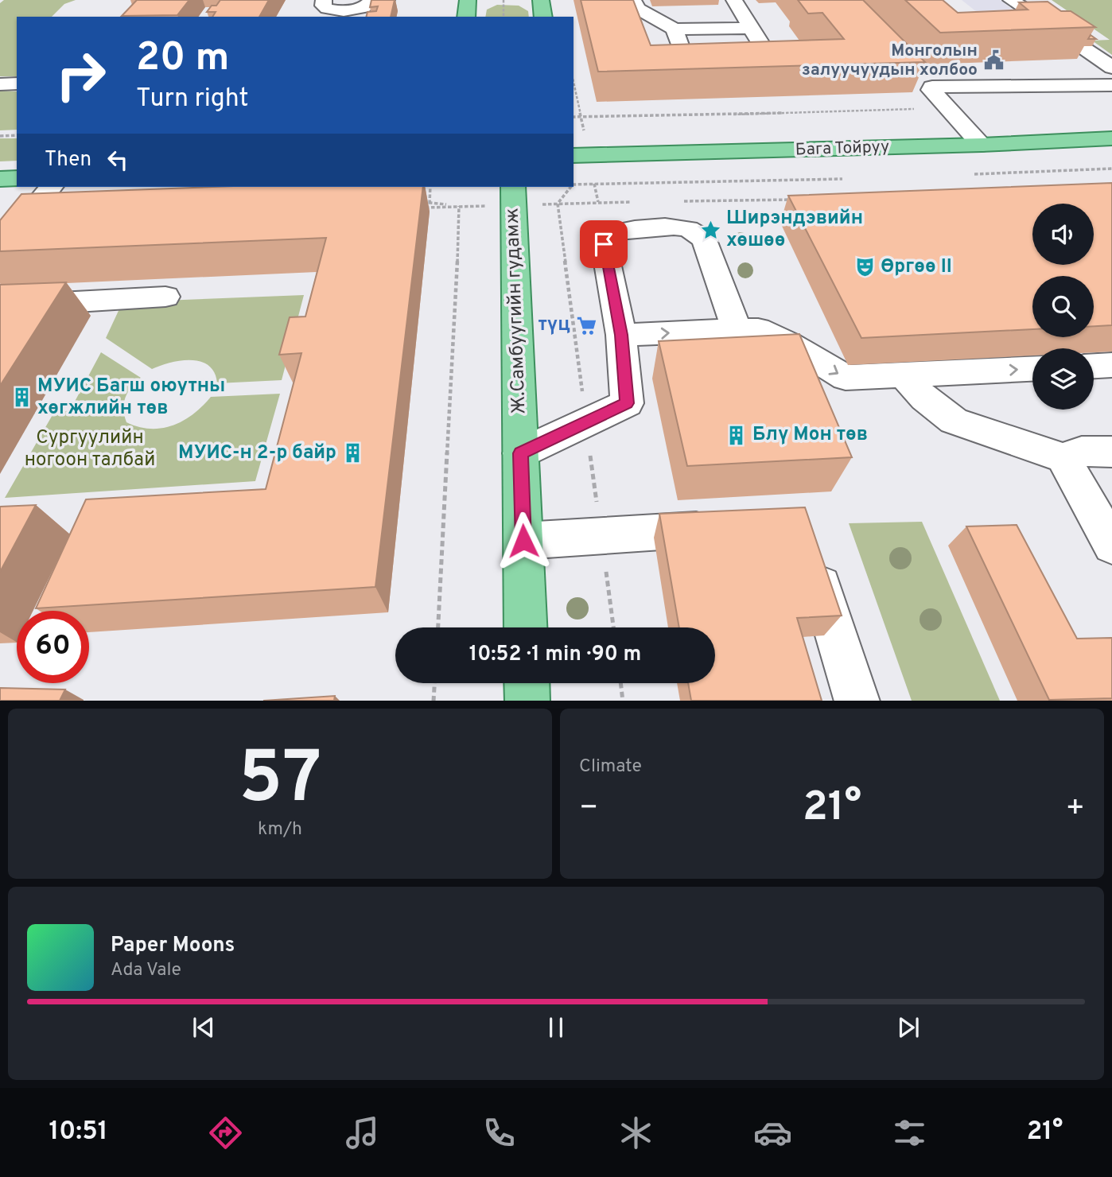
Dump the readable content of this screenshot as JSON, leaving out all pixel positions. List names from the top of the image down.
{
  "streets": {
    "main road": ["Бага Тойруу", "Ж.Самбуугийн гудамж"]
  },
  "parks": ["Сургуулийн ногоон талбай"],
  "places": {
    "public building": ["Монголын залуучуудын холбоо"],
    "place": ["Ширэндэвийн хөшөө"],
    "theatre": ["Өргөө II"],
    "supermarket": ["түц"],
    "building": ["МУИС Багш оюутны хөгжлийн төв", "Блү Мон төв", "МУИС-н 2-р байр"]
  },
  "page": {
    "turn": ["20 m", "Turn right"],
    "then": "Then",
    "limit": "60",
    "trip": "10:52 · 1 min · 90 m",
    "tile": [
      ["57", "km/h"],
      "Climate"
    ],
    "heat": ["−", "21°", "+"],
    "song": ["Paper Moons", "Ada Vale"],
    "tabs": ["10:51", "21°"]
  }
}
